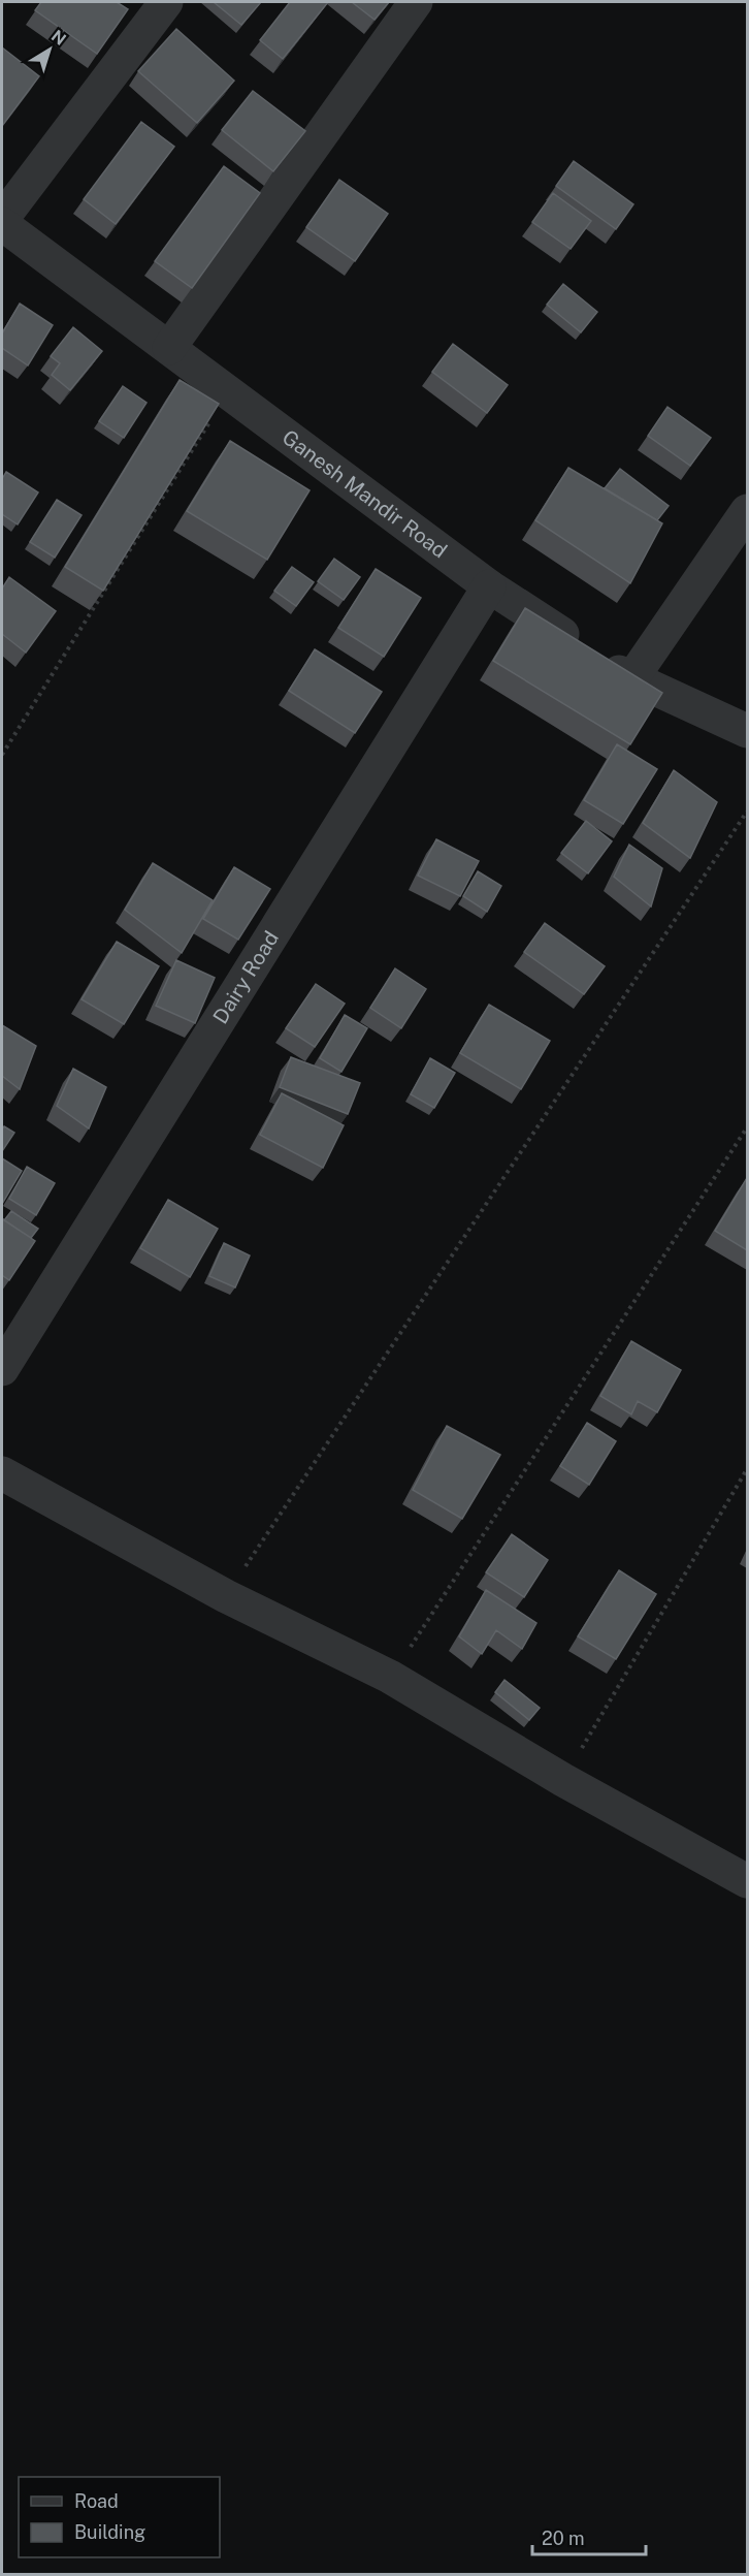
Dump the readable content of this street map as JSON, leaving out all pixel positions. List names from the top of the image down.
{
  "streets": {
    "street": ["Ganesh Mandir Road", "Dairy Road"]
  },
  "crossings": [
    ["Ganesh Mandir Road", "Dairy Road"]
  ],
  "legend": ["Road", "Building"],
  "scale_bar": "20 m",
  "north": "top right"
}
